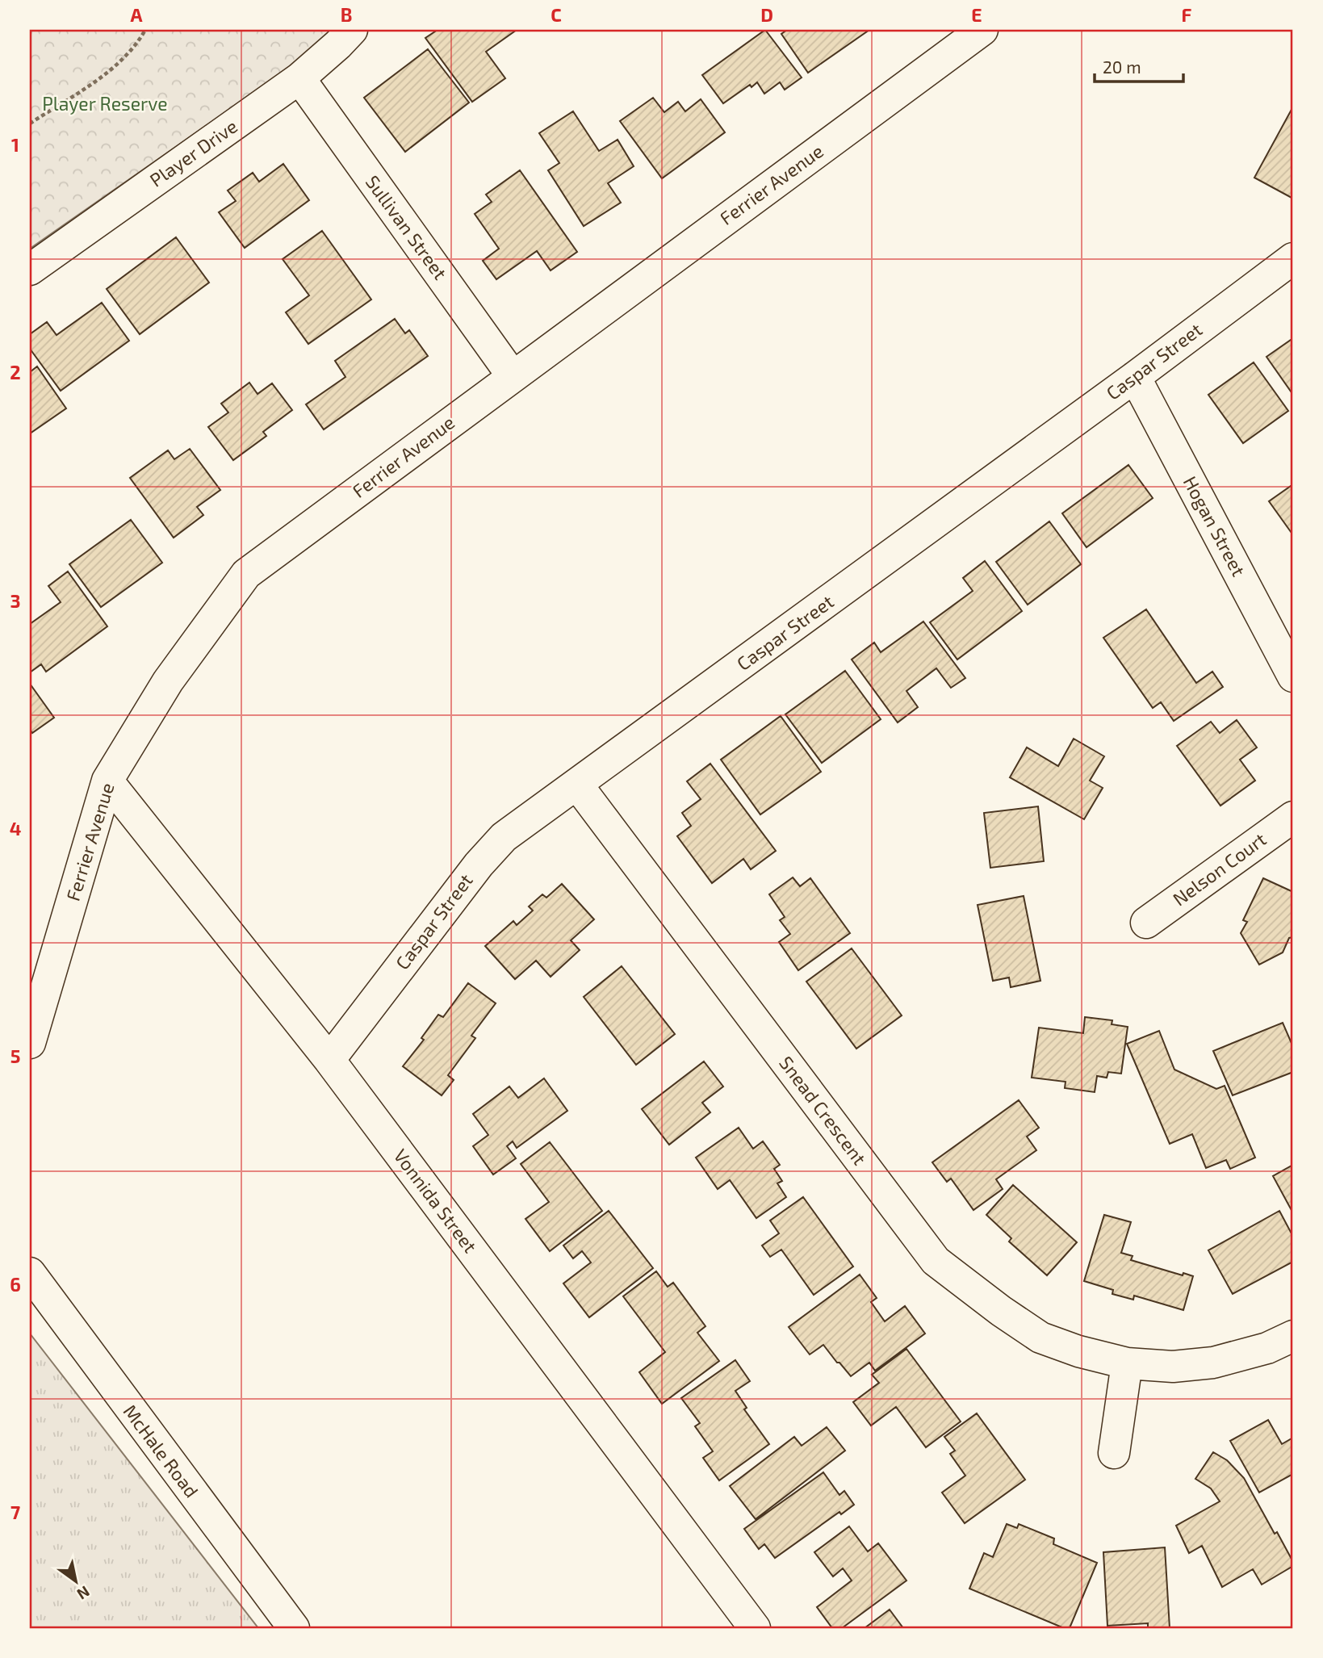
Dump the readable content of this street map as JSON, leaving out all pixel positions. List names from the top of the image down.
{
  "streets": {
    "street": [
      "Player Drive",
      "Ferrier Avenue",
      "Sullivan Street",
      "Caspar Street",
      "Hogan Street",
      "Nelson Court",
      "Snead Crescent",
      "Vonnida Street",
      "McHale Road"
    ]
  },
  "crossings": [
    ["Player Drive", "Sullivan Street"],
    ["Ferrier Avenue", "Sullivan Street"],
    ["Ferrier Avenue", "Vonnida Street"],
    ["Caspar Street", "Hogan Street"],
    ["Caspar Street", "Snead Crescent"],
    ["Caspar Street", "Vonnida Street"]
  ],
  "parks": ["Player Reserve"],
  "scale_bar": "20 m",
  "north": "bottom right",
  "grid": {
    "columns": [
      "A",
      "B",
      "C",
      "D",
      "E",
      "F"
    ],
    "rows": [
      "1",
      "2",
      "3",
      "4",
      "5",
      "6",
      "7"
    ]
  }
}
